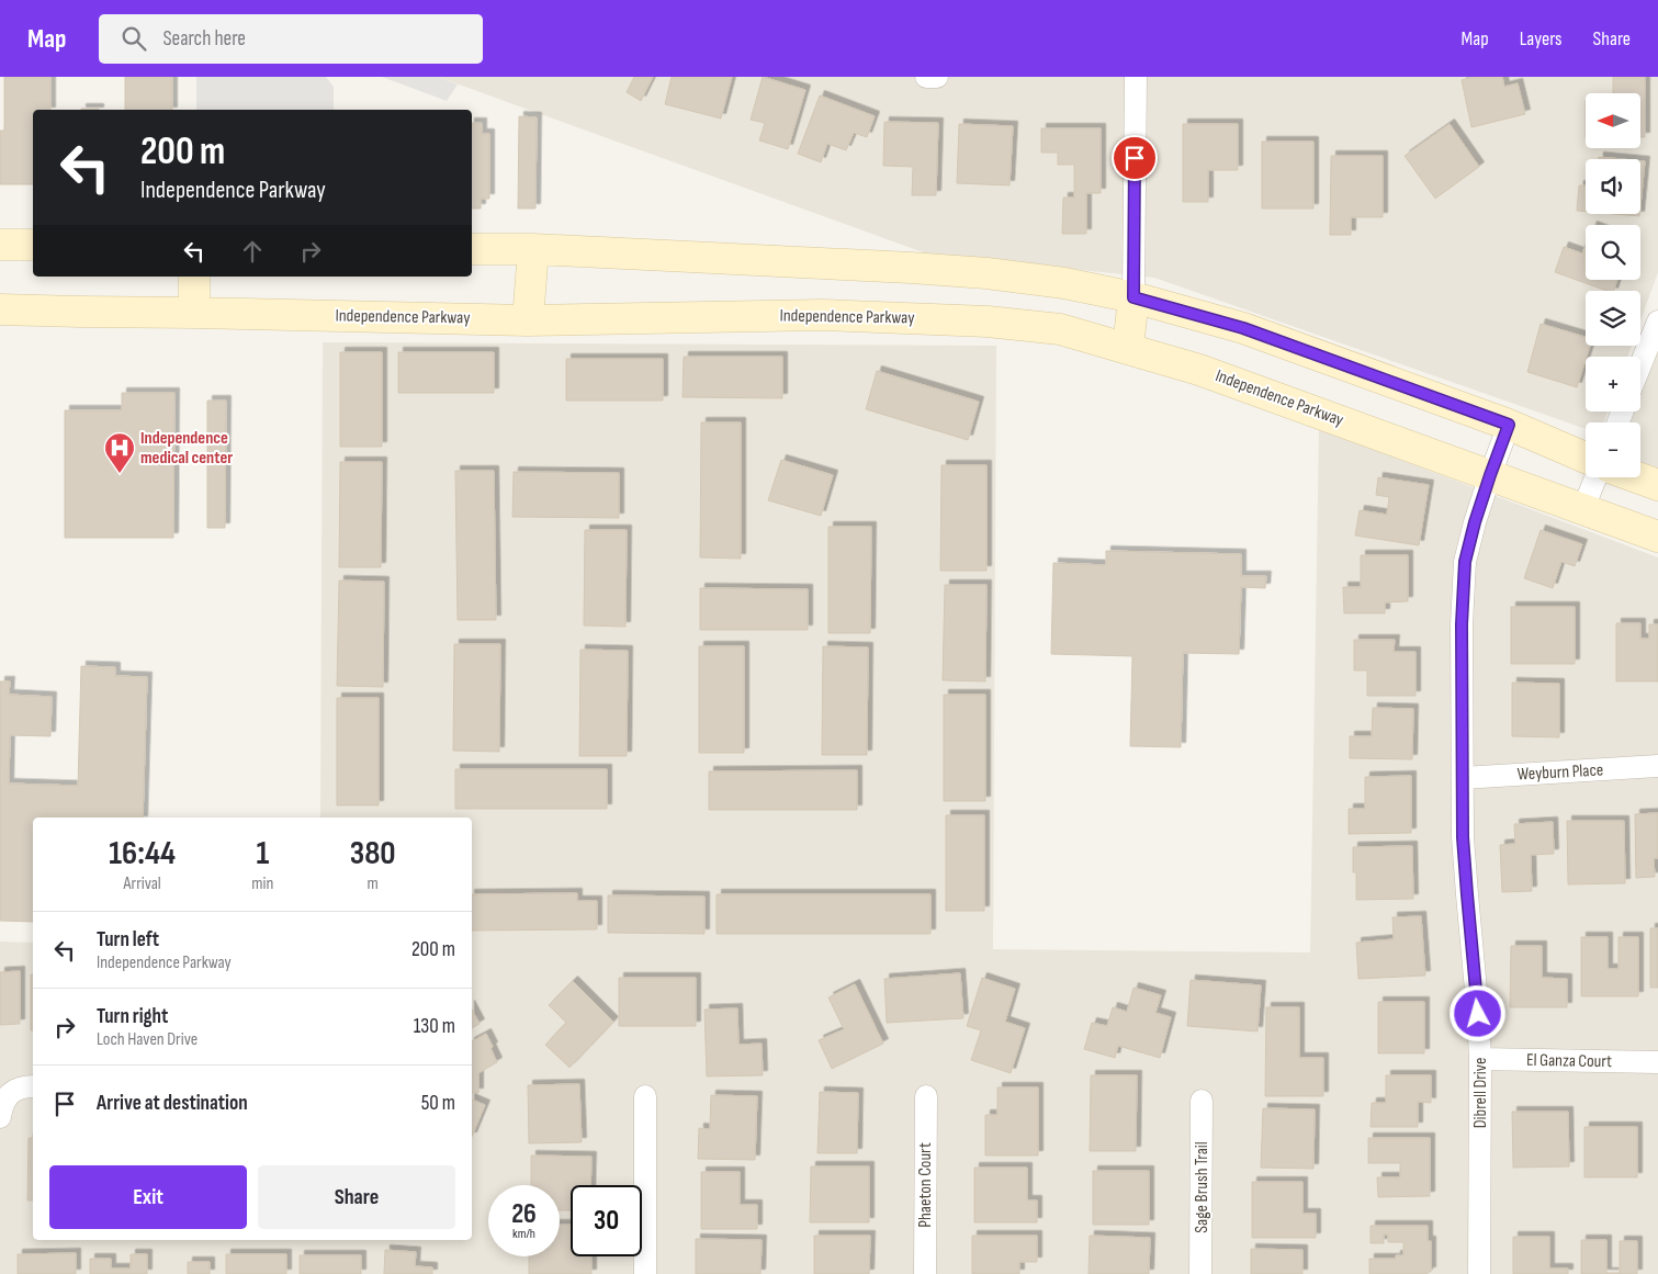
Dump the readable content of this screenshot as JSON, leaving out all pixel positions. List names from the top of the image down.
{
  "streets": {
    "main road": ["Independence Parkway"],
    "street": [
      "Weyburn Place",
      "El Ganza Court",
      "Dibrell Drive",
      "Phaeton Court",
      "Sage Brush Trail"
    ]
  },
  "crossings": [
    ["Independence Parkway", "Dibrell Drive"],
    ["Weyburn Place", "Dibrell Drive"],
    ["El Ganza Court", "Dibrell Drive"]
  ],
  "places": {
    "hospital": ["Independence medical center"]
  },
  "north": "left",
  "page": {
    "header": "Map",
    "search": "Search here",
    "nav": ["Map", "Layers", "Share"],
    "map_buttons": ["+", "−"],
    "turn": ["200 m", "Independence Parkway"],
    "eta": [
      "16:44",
      "Arrival",
      "1",
      "min",
      "380",
      "m"
    ],
    "list": [
      {
        "name": "Turn left",
        "note": "Independence Parkway",
        "value": "200 m"
      },
      {
        "name": "Turn right",
        "note": "Loch Haven Drive",
        "value": "130 m"
      },
      {
        "name": "Arrive at destination",
        "value": "50 m"
      }
    ],
    "buttons": ["Exit", "Share"],
    "speed": "26 km/h",
    "limit": "30"
  }
}
